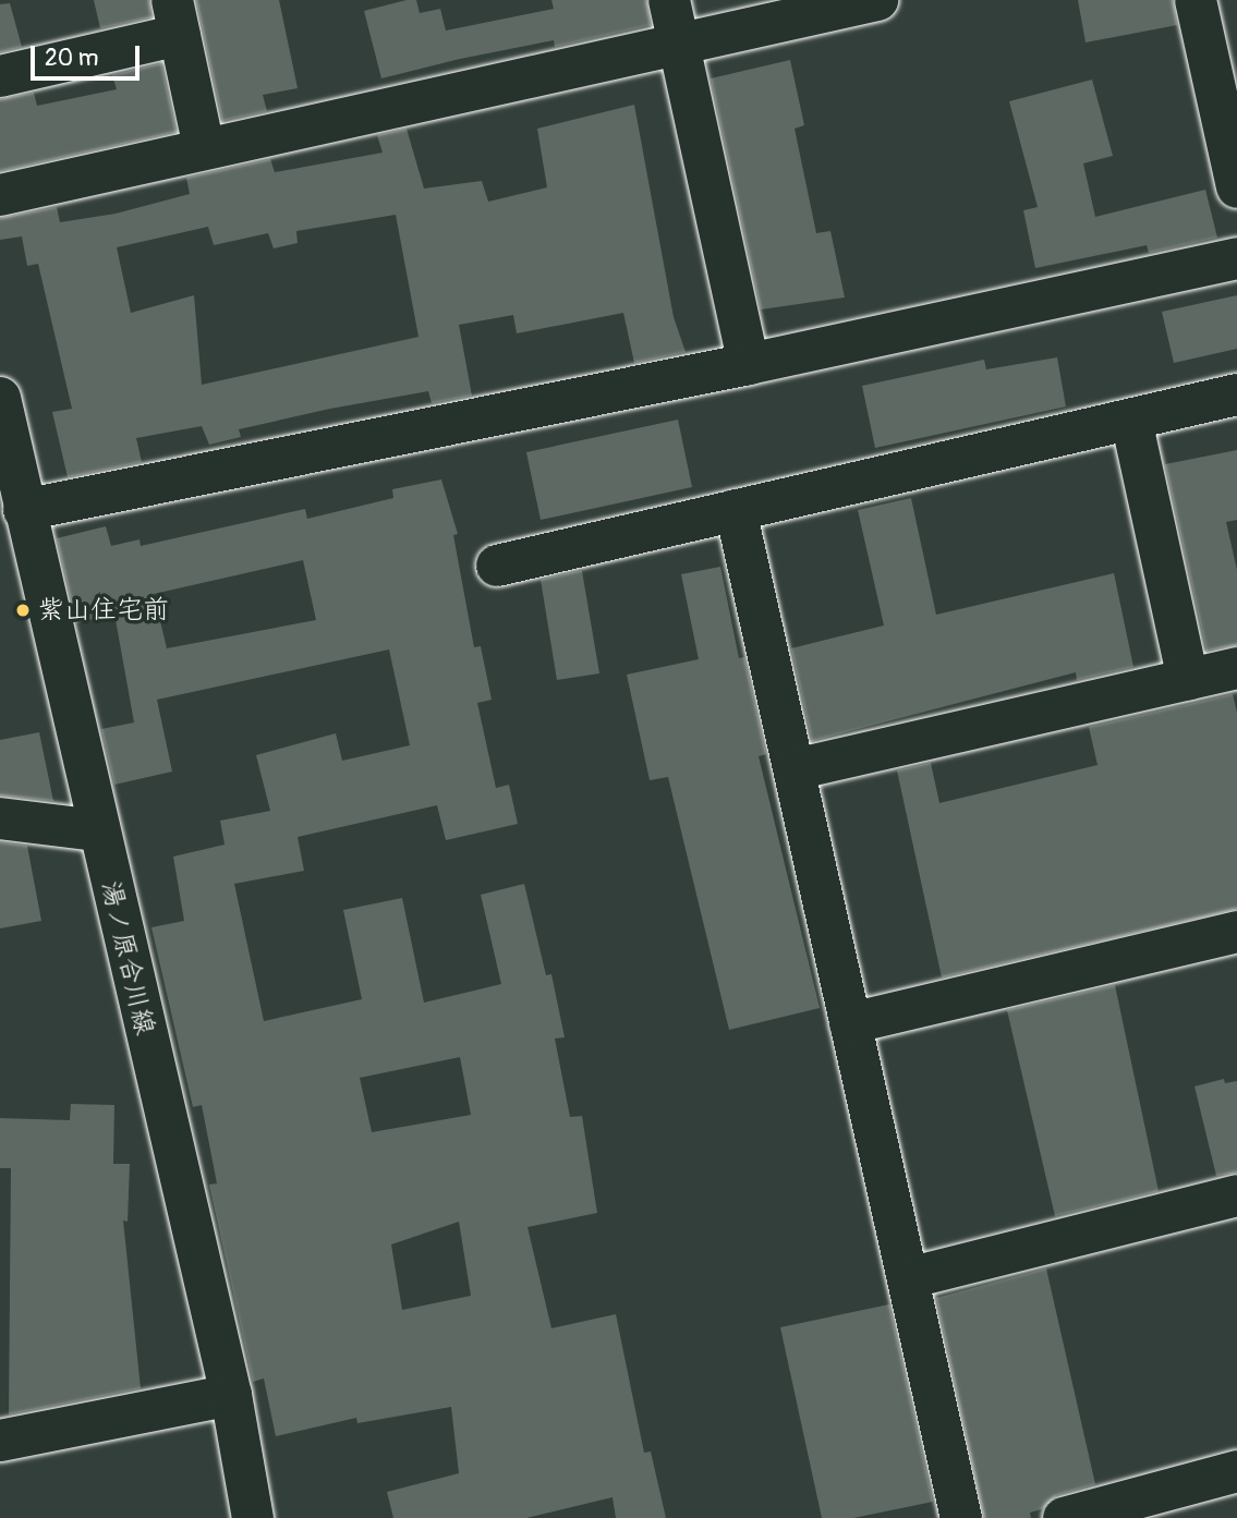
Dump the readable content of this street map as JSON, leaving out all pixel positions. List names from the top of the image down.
{
  "streets": {
    "street": ["湯ノ原合川線"]
  },
  "places": ["紫山住宅前"],
  "scale_bar": "20 m"
}
